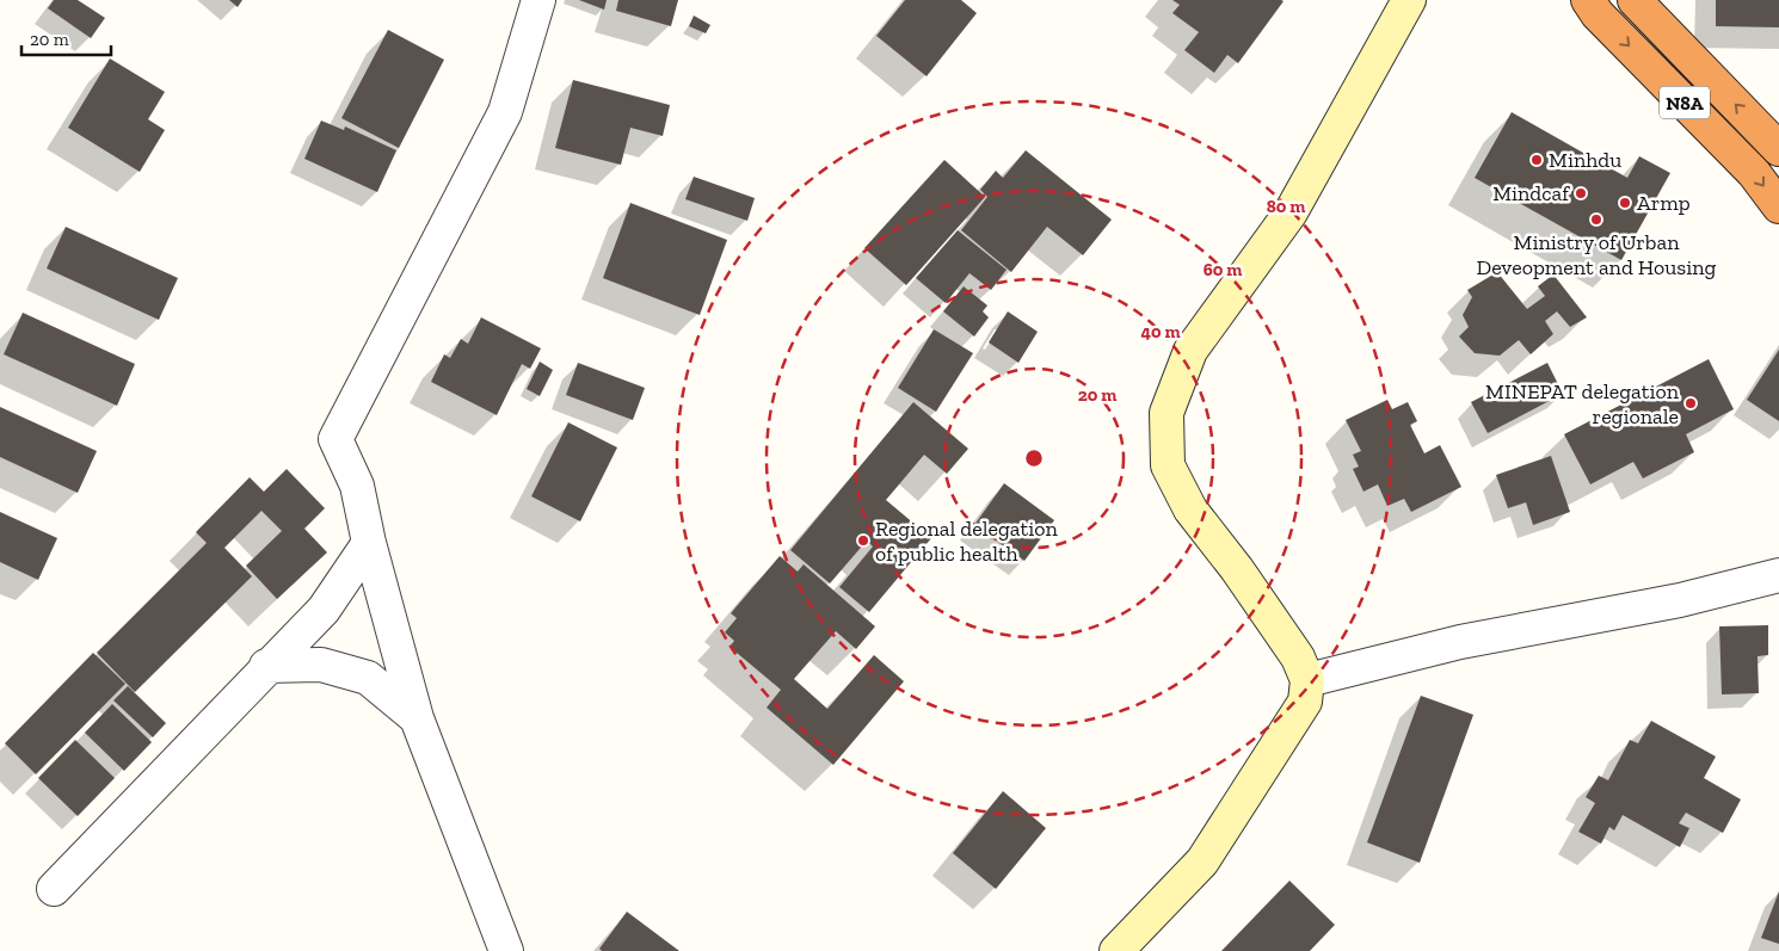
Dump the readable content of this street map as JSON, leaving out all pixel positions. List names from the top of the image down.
{
  "streets": {
    "highway": ["N8A"]
  },
  "places": [
    "Minhdu",
    "Mindcaf",
    "Armp",
    "Ministry of Urban Deveopment and Housing",
    "MINEPAT delegation regionale",
    "Regional delegation of public health"
  ],
  "scale_bar": "20 m",
  "rings": [
    "80 m",
    "60 m",
    "40 m",
    "20 m"
  ]
}
